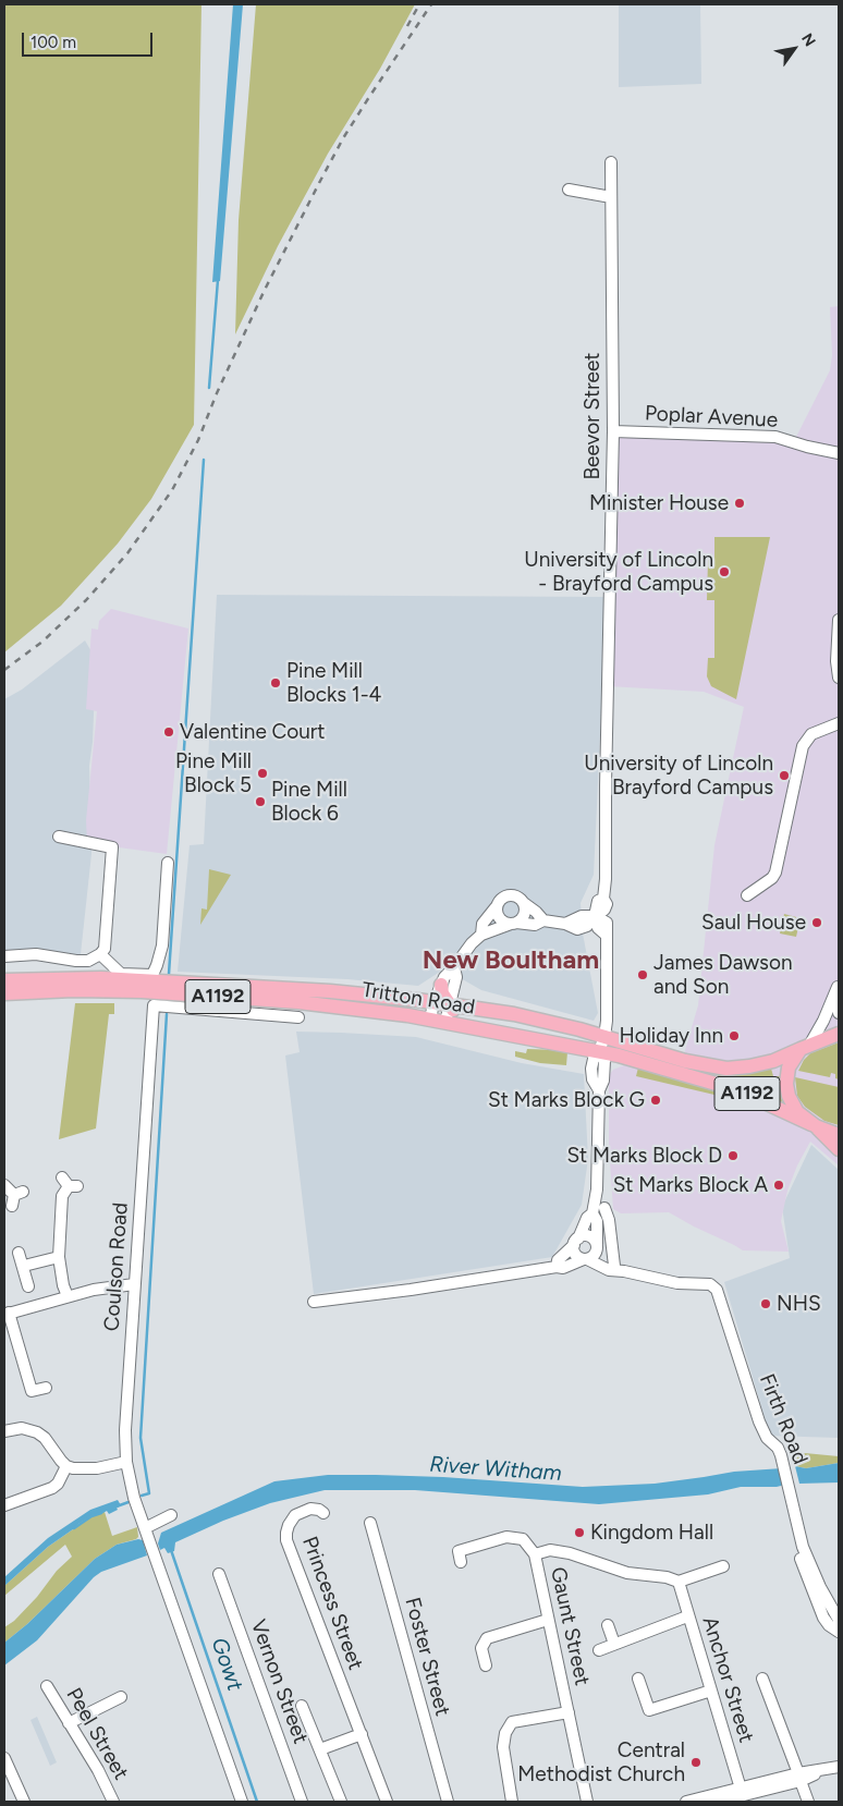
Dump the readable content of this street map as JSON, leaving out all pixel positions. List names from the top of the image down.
{
  "streets": {
    "main road": ["A1192", "Tritton Road"],
    "street": [
      "Beevor Street",
      "Poplar Avenue",
      "Coulson Road",
      "Firth Road",
      "Princess Street",
      "Gaunt Street",
      "Foster Street",
      "Anchor Street",
      "Vernon Street",
      "Peel Street"
    ]
  },
  "crossings": [
    ["Beevor Street", "Poplar Avenue"]
  ],
  "districts": ["New Boultham"],
  "water": ["River Witham", "Gowt"],
  "places": [
    "Minister House",
    "University of Lincoln - Brayford Campus",
    "Pine Mill Blocks 1-4",
    "Valentine Court",
    "Pine Mill Block 5",
    "University of Lincoln Brayford Campus",
    "Pine Mill Block 6",
    "Saul House",
    "James Dawson and Son",
    "Holiday Inn",
    "St Marks Block G",
    "St Marks Block D",
    "St Marks Block A",
    "NHS",
    "Kingdom Hall",
    "Central Methodist Church"
  ],
  "scale_bar": "100 m",
  "north": "top right"
}
